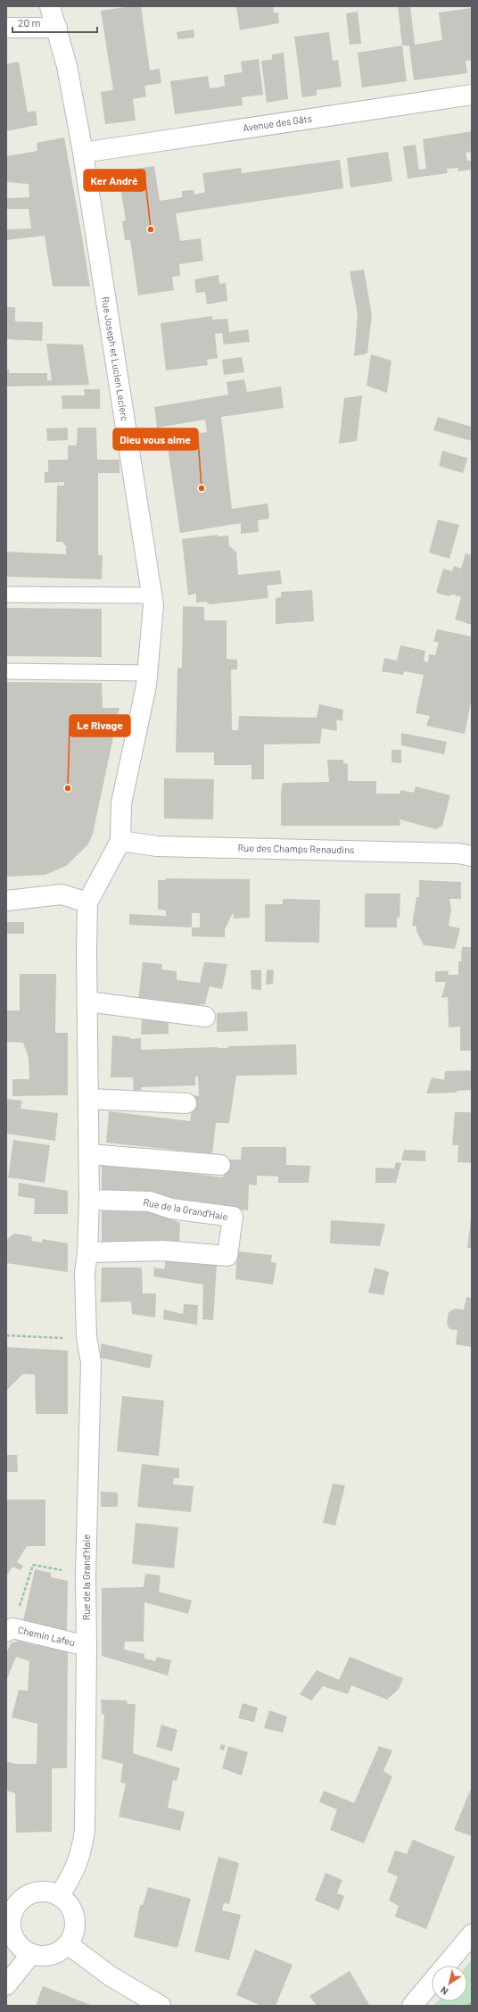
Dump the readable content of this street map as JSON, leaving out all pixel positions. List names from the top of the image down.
{
  "streets": {
    "street": [
      "Avenue des Gâts",
      "Rue Joseph et Lucien Leclerc",
      "Rue des Champs Renaudins",
      "Rue de la Grand'Haie",
      "Chemin Lafeu"
    ]
  },
  "crossings": [
    ["Avenue des Gâts", "Rue Joseph et Lucien Leclerc"],
    ["Rue Joseph et Lucien Leclerc", "Rue des Champs Renaudins"],
    ["Rue Joseph et Lucien Leclerc", "Rue de la Grand'Haie"],
    ["Rue des Champs Renaudins", "Rue de la Grand'Haie"],
    ["Rue de la Grand'Haie", "Chemin Lafeu"]
  ],
  "places": ["Ker André", "Dieu vous aime", "Le Rivage"],
  "scale_bar": "20 m",
  "north": "bottom left"
}
